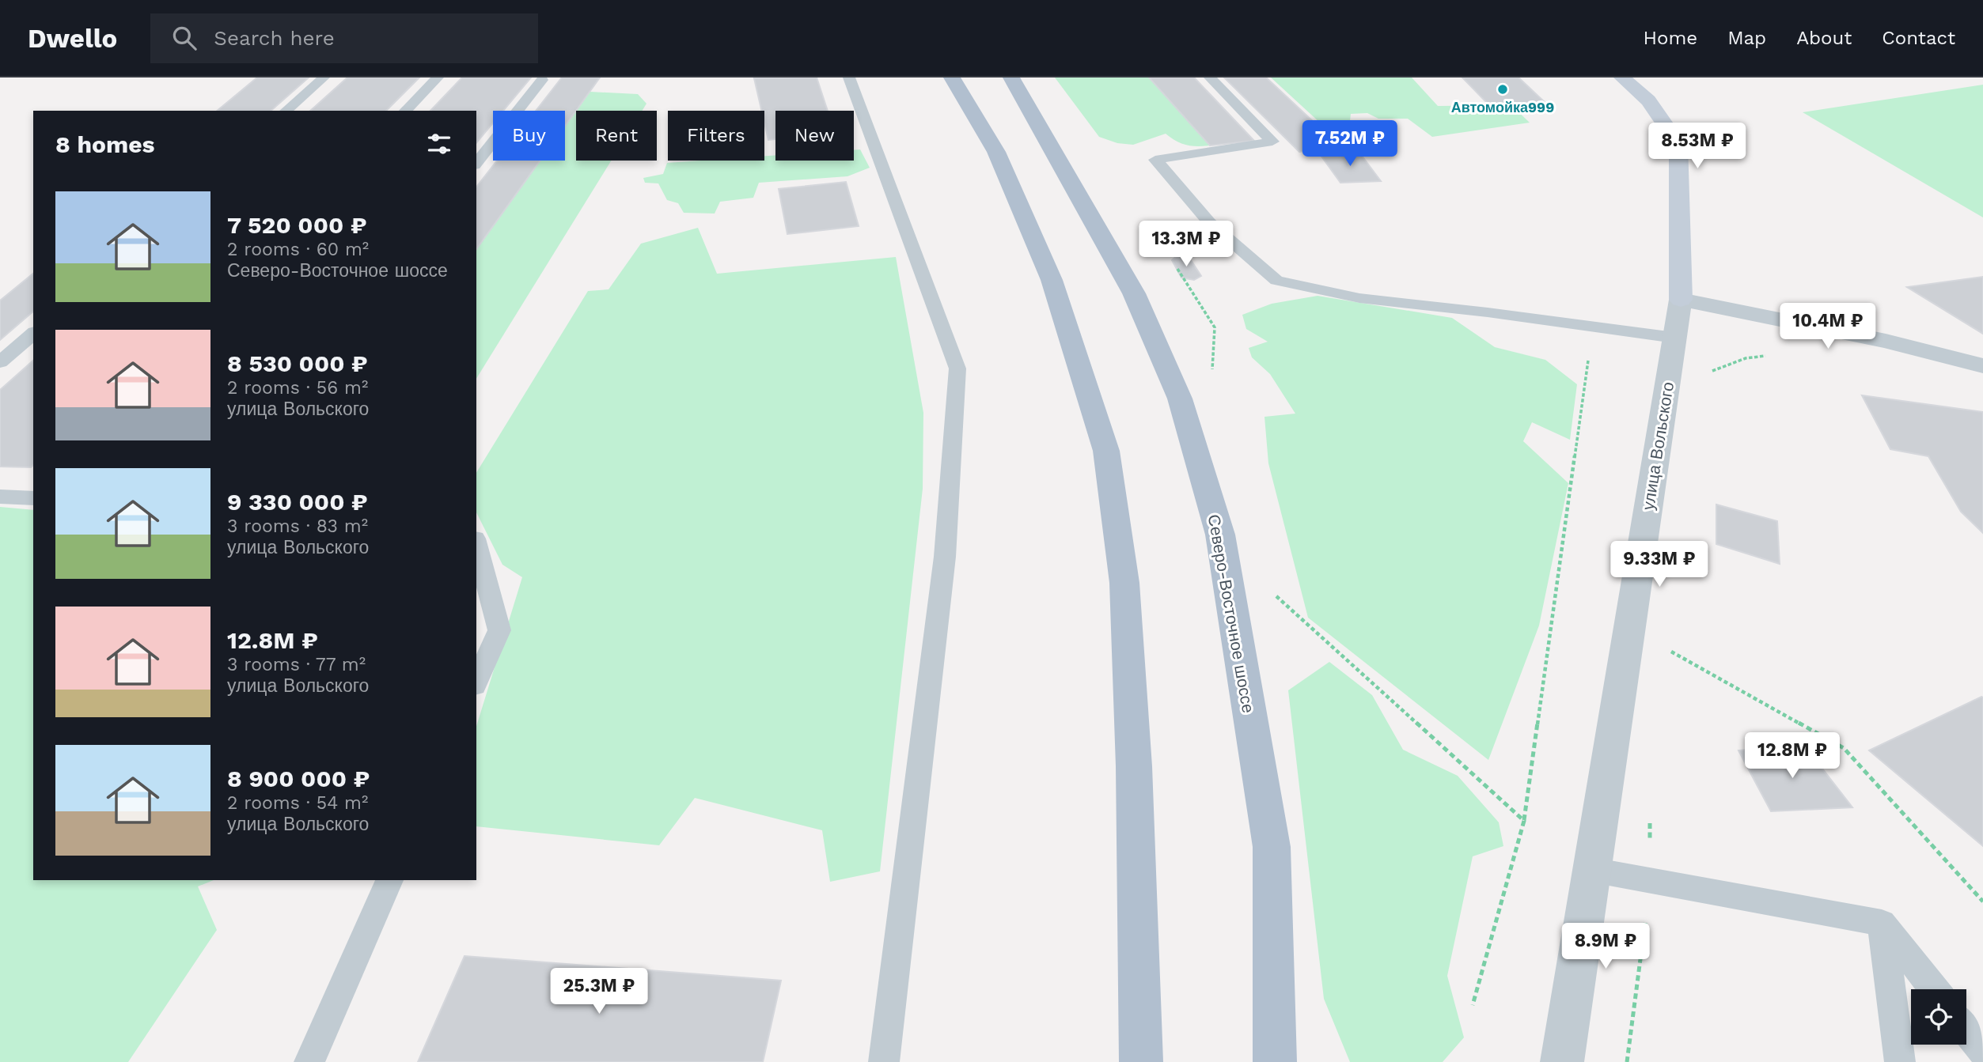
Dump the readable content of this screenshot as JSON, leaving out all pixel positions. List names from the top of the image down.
{
  "streets": {
    "main road": ["улица Вольского", "Северо-Восточное шоссе"]
  },
  "places": ["Автомойка999"],
  "page": {
    "header": "Dwello",
    "search": "Search here",
    "nav": [
      "Home",
      "Map",
      "About",
      "Contact"
    ],
    "chip": [
      "Buy",
      "Rent",
      "Filters",
      "New"
    ],
    "heading": "8 homes",
    "price": [
      "7.52M ₽",
      "8.53M ₽",
      "13.3M ₽",
      "10.4M ₽",
      "9.33M ₽",
      "12.8M ₽",
      "8.9M ₽",
      "25.3M ₽"
    ],
    "list": [
      {
        "name": "7 520 000 ₽",
        "note": "2 rooms · 60 m² · Северо-Восточное шоссе"
      },
      {
        "name": "8 530 000 ₽",
        "note": "2 rooms · 56 m² · улица Вольского"
      },
      {
        "name": "9 330 000 ₽",
        "note": "3 rooms · 83 m² · улица Вольского"
      },
      {
        "name": "12.8M ₽",
        "note": "3 rooms · 77 m² · улица Вольского"
      },
      {
        "name": "8 900 000 ₽",
        "note": "2 rooms · 54 m² · улица Вольского"
      }
    ]
  }
}
